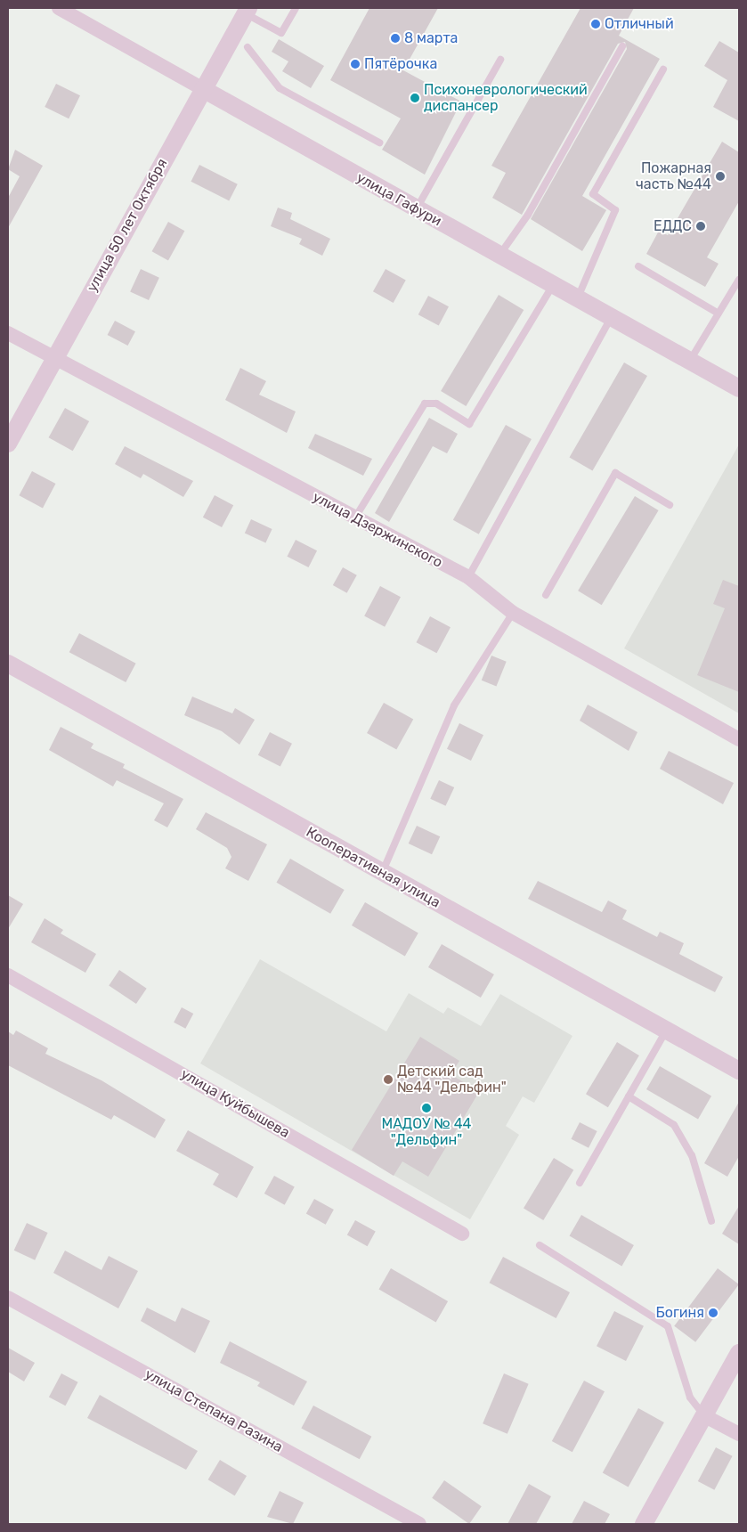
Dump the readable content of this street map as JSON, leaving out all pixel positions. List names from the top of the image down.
{
  "streets": {
    "street": [
      "улица Гафури",
      "улица 50 лет Октября",
      "улица Дзержинского",
      "Кооперативная улица",
      "улица Куйбышева",
      "улица Степана Разина"
    ]
  },
  "crossings": [
    ["улица Гафури", "улица 50 лет Октября"],
    ["улица 50 лет Октября", "улица Дзержинского"]
  ],
  "places": [
    "Отличный",
    "8 марта",
    "Пятёрочка",
    "Психоневрологический диспансер",
    "Пожарная часть №44",
    "ЕДДС",
    "Детский сад №44 \"Дельфин\"",
    "МАДОУ № 44 \"Дельфин\"",
    "Богиня"
  ]
}
